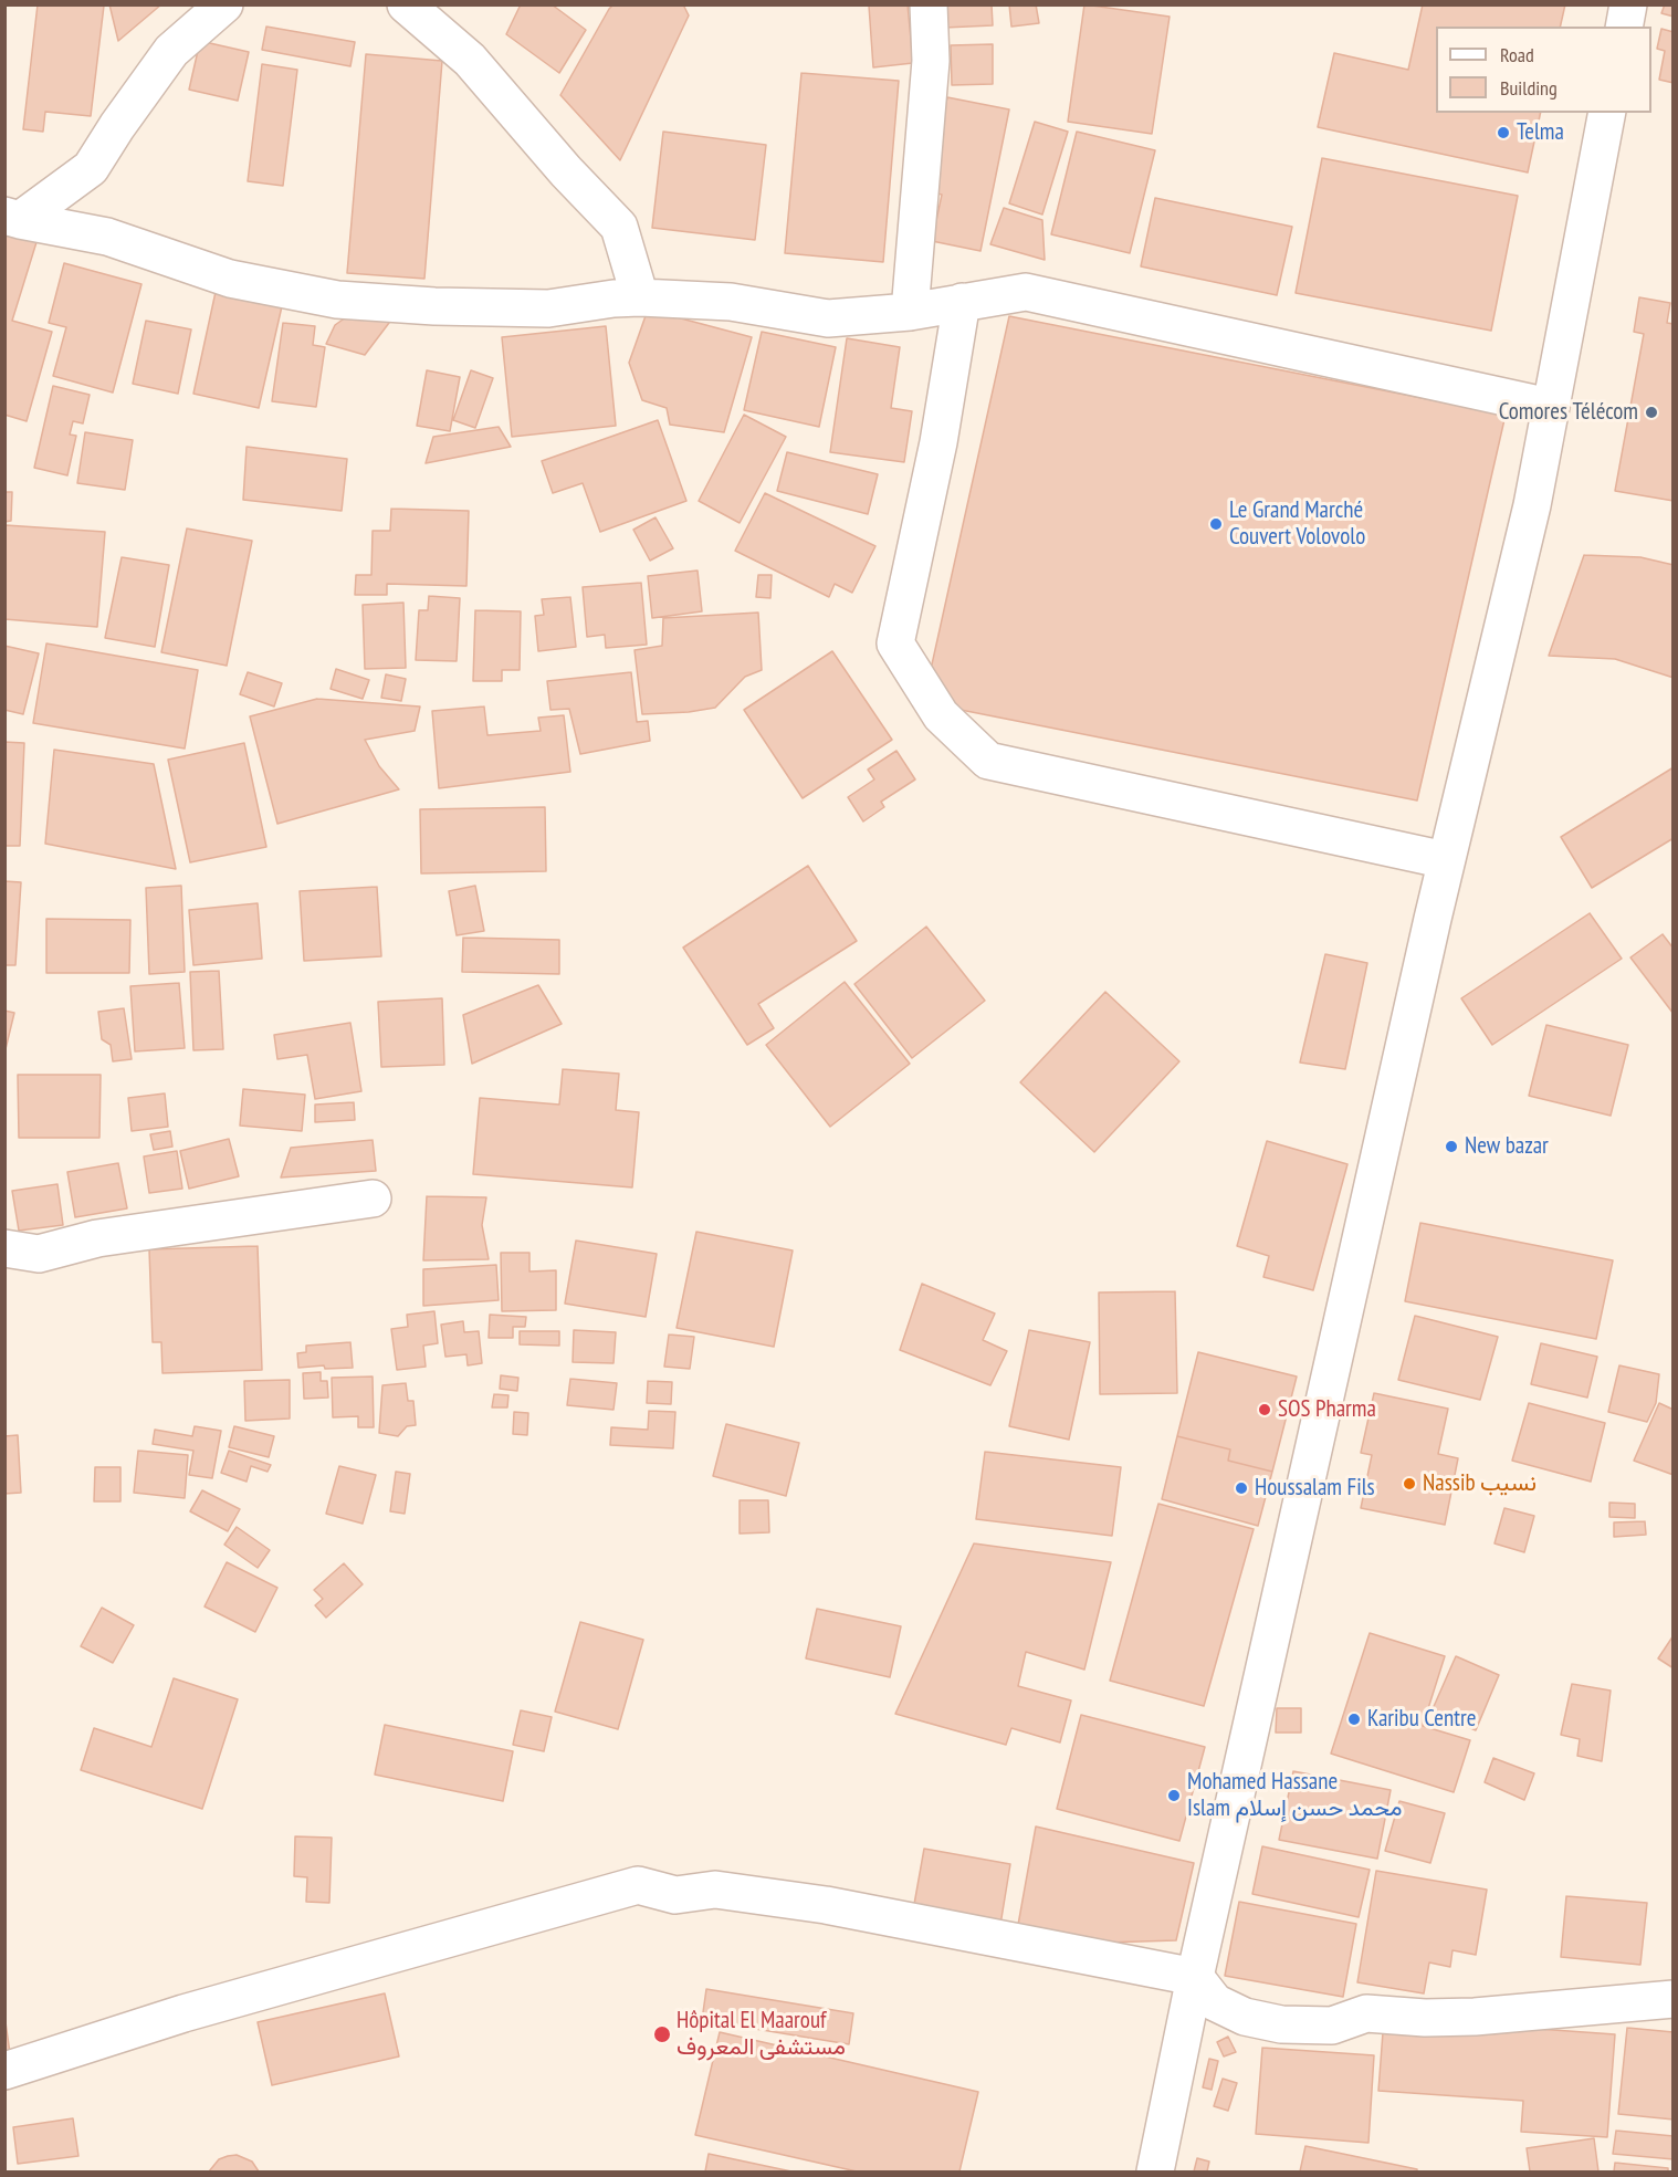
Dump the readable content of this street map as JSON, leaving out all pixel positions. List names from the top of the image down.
{
  "places": [
    "Telma",
    "Comores Télécom",
    "Le Grand Marché Couvert Volovolo",
    "New bazar",
    "SOS Pharma",
    "Nassib نسيب",
    "Houssalam Fils",
    "Karibu Centre",
    "Mohamed Hassane Islam محمد حسن إسلام",
    "Hôpital El Maarouf مستشفى المعروف"
  ],
  "legend": ["Road", "Building"]
}
